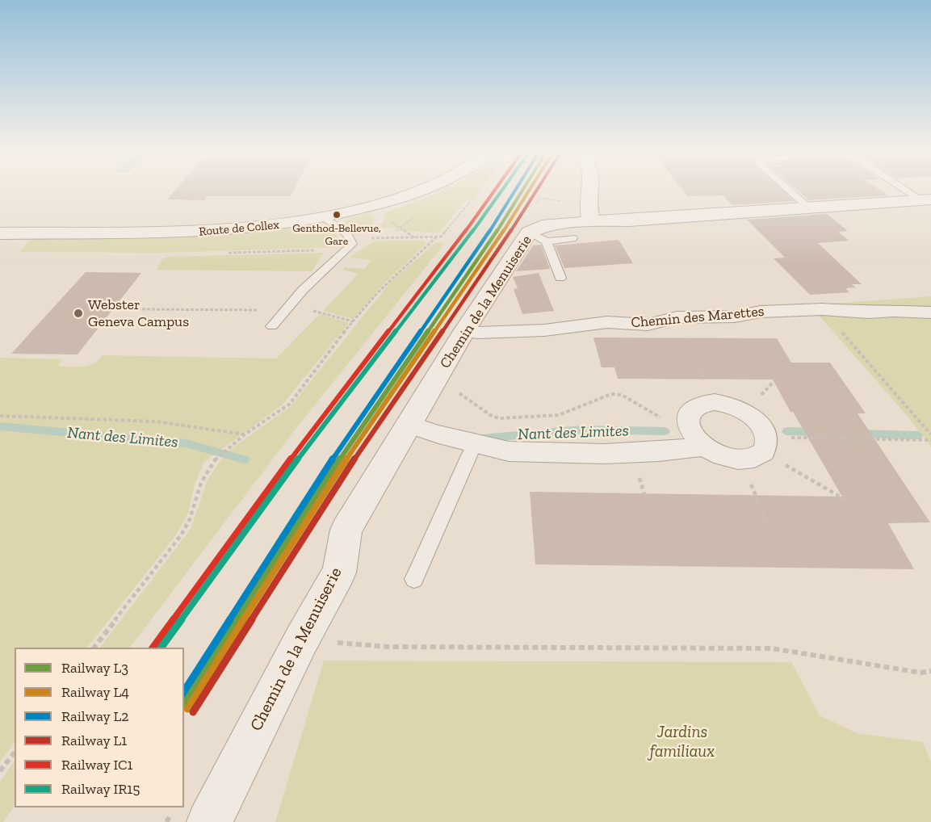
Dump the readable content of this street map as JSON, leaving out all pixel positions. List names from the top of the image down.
{
  "streets": {
    "street": ["Route de Collex", "Chemin de la Menuiserie", "Chemin des Marettes"]
  },
  "crossings": [
    ["Chemin de la Menuiserie", "Chemin des Marettes"]
  ],
  "water": ["Nant des Limites"],
  "parks": ["Jardins familiaux"],
  "places": ["Genthod-Bellevue, Gare", "Webster Geneva Campus"],
  "lines": [
    "rail line L3",
    "rail line L4",
    "rail line L2",
    "rail line L1",
    "rail line IC1",
    "rail line IR15"
  ],
  "legend": [
    "Railway L3",
    "Railway L4",
    "Railway L2",
    "Railway L1",
    "Railway IC1",
    "Railway IR15"
  ]
}
